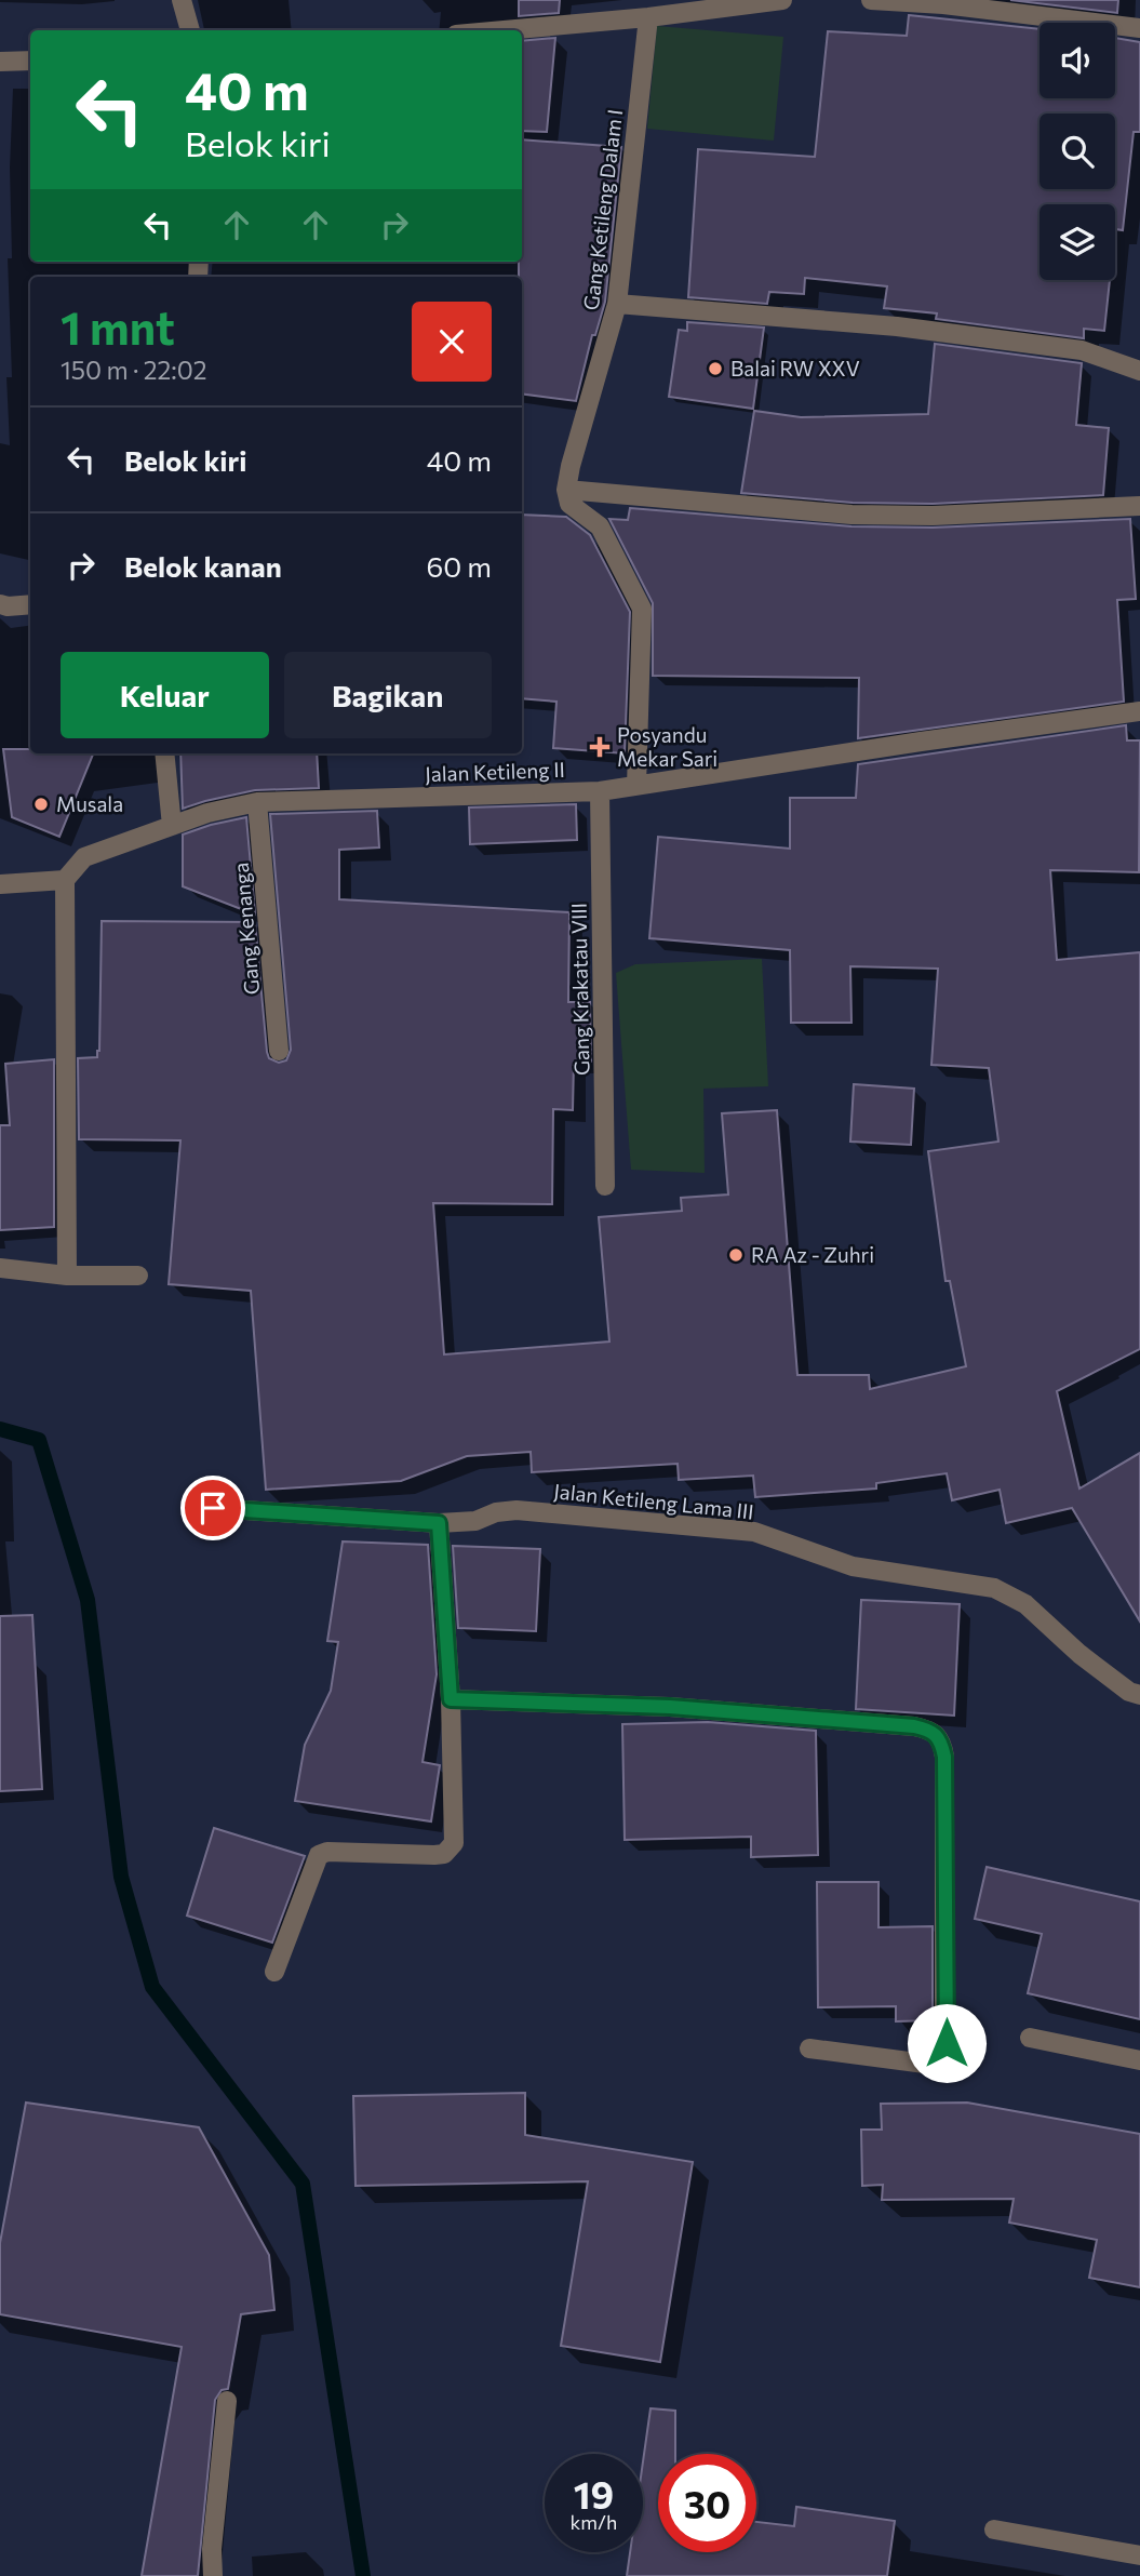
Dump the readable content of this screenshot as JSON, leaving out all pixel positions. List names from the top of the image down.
{
  "streets": {
    "street": [
      "Gang Ketileng Dalam I",
      "Jalan Ketileng II",
      "Gang Kenanga",
      "Gang Krakatau VIII",
      "Jalan Ketileng Lama III"
    ]
  },
  "crossings": [
    ["Jalan Ketileng II", "Gang Kenanga"],
    ["Jalan Ketileng II", "Gang Krakatau VIII"]
  ],
  "places": {
    "other": ["Balai RW XXV", "Musala", "RA Az - Zuhri"],
    "health": ["Posyandu Mekar Sari"]
  },
  "page": {
    "turn": ["40 m", "Belok kiri"],
    "heading": ["1 mnt", "150 m · 22:02"],
    "list": [
      {
        "name": "Belok kiri",
        "value": "40 m"
      },
      {
        "name": "Belok kanan",
        "value": "60 m"
      }
    ],
    "buttons": ["Keluar", "Bagikan"],
    "speed": "19 km/h",
    "limit": "30"
  }
}
